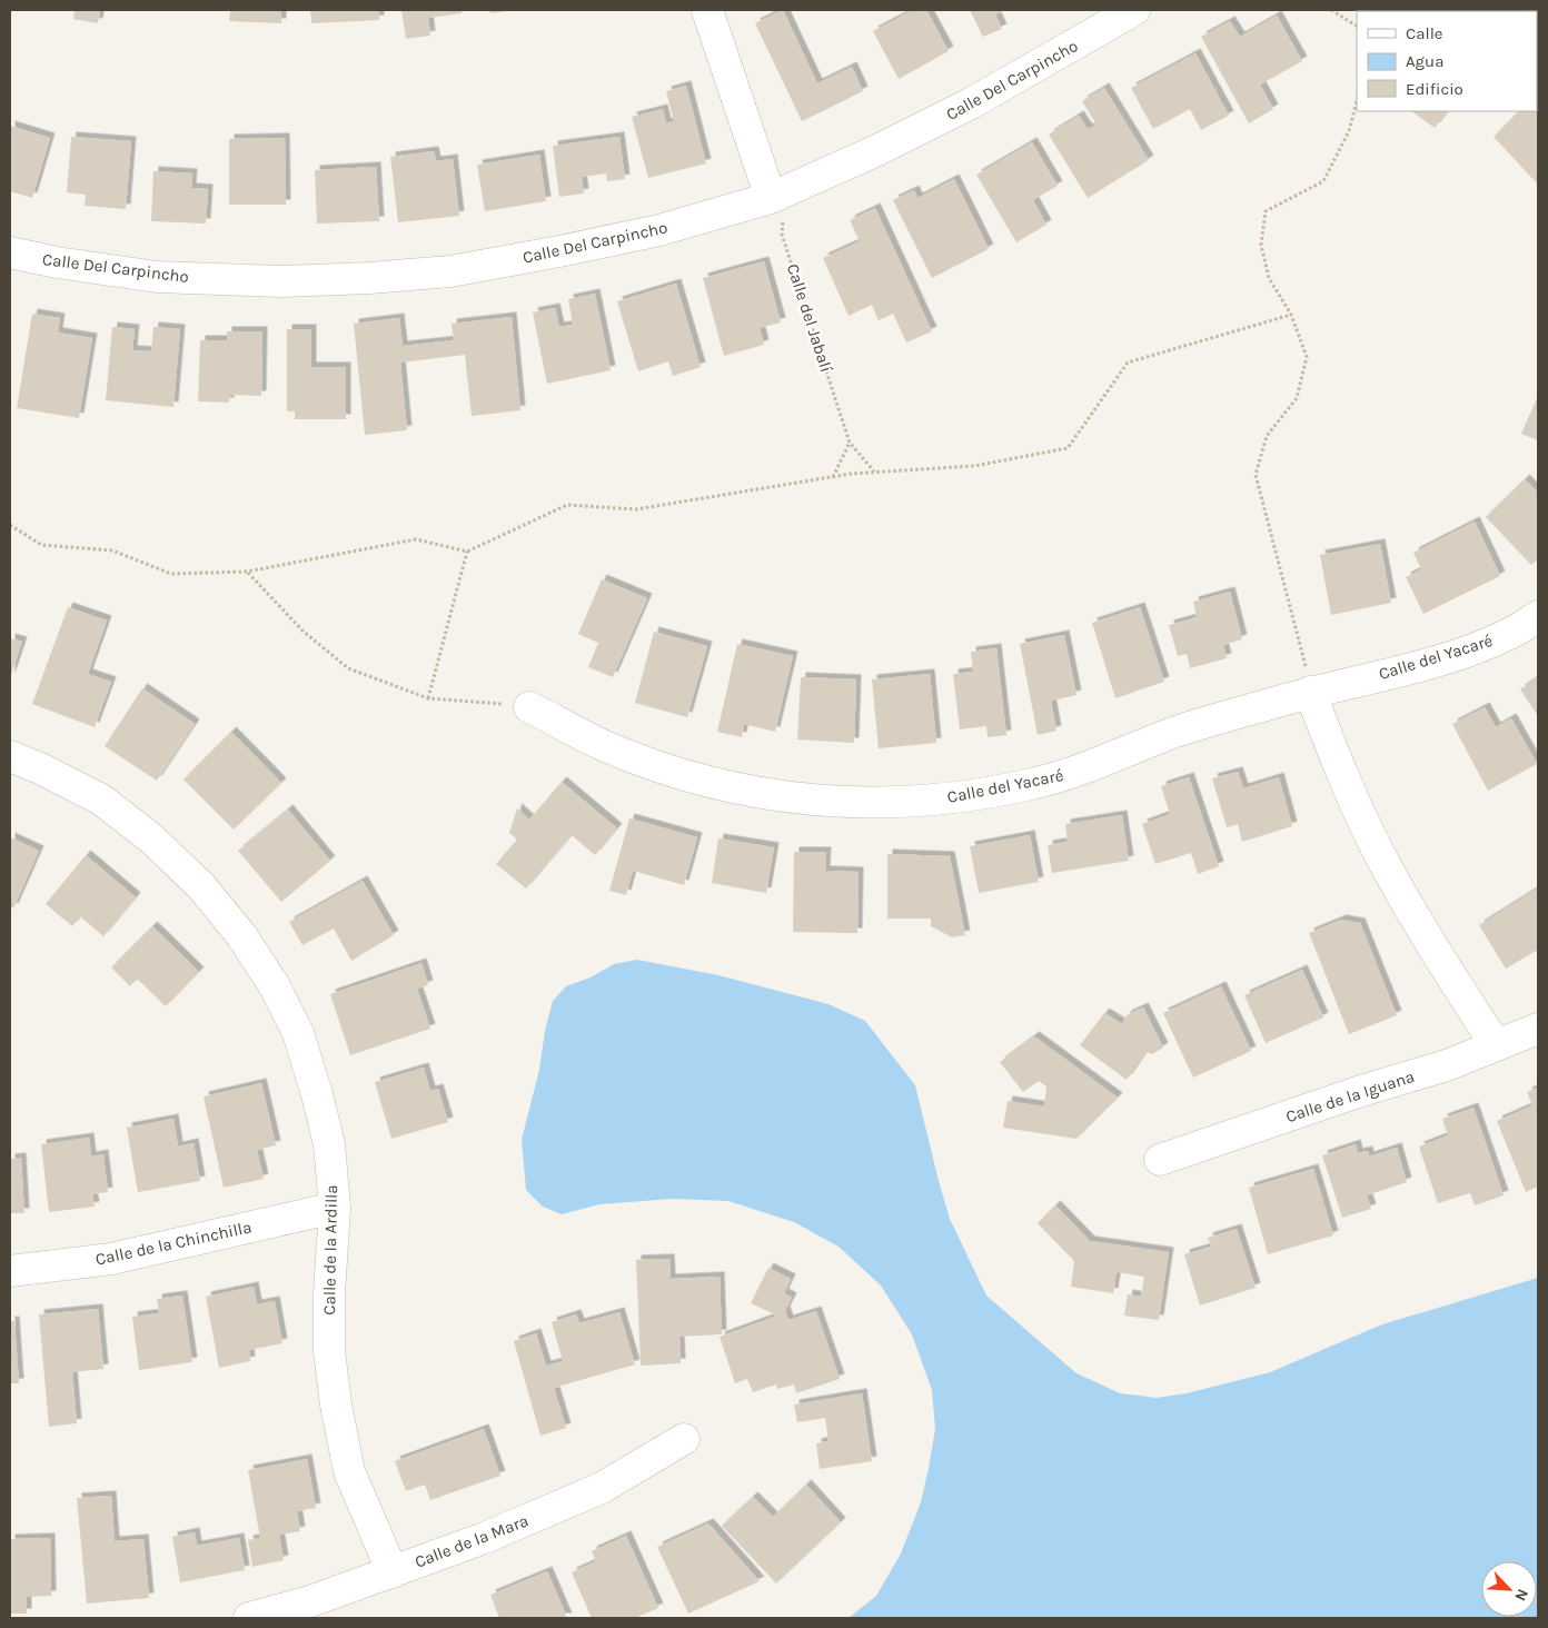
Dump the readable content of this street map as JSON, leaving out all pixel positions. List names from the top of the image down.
{
  "streets": {
    "street": [
      "Calle Del Carpincho",
      "Calle del Yacaré",
      "Calle de la Iguana",
      "Calle de la Chinchilla",
      "Calle de la Ardilla",
      "Calle de la Mara"
    ],
    "path": ["Calle del Jabalí"]
  },
  "crossings": [
    ["Calle Del Carpincho", "Calle del Jabalí"],
    ["Calle de la Chinchilla", "Calle de la Ardilla"],
    ["Calle de la Ardilla", "Calle de la Mara"]
  ],
  "legend": ["Calle", "Agua", "Edificio"],
  "north": "bottom right"
}
